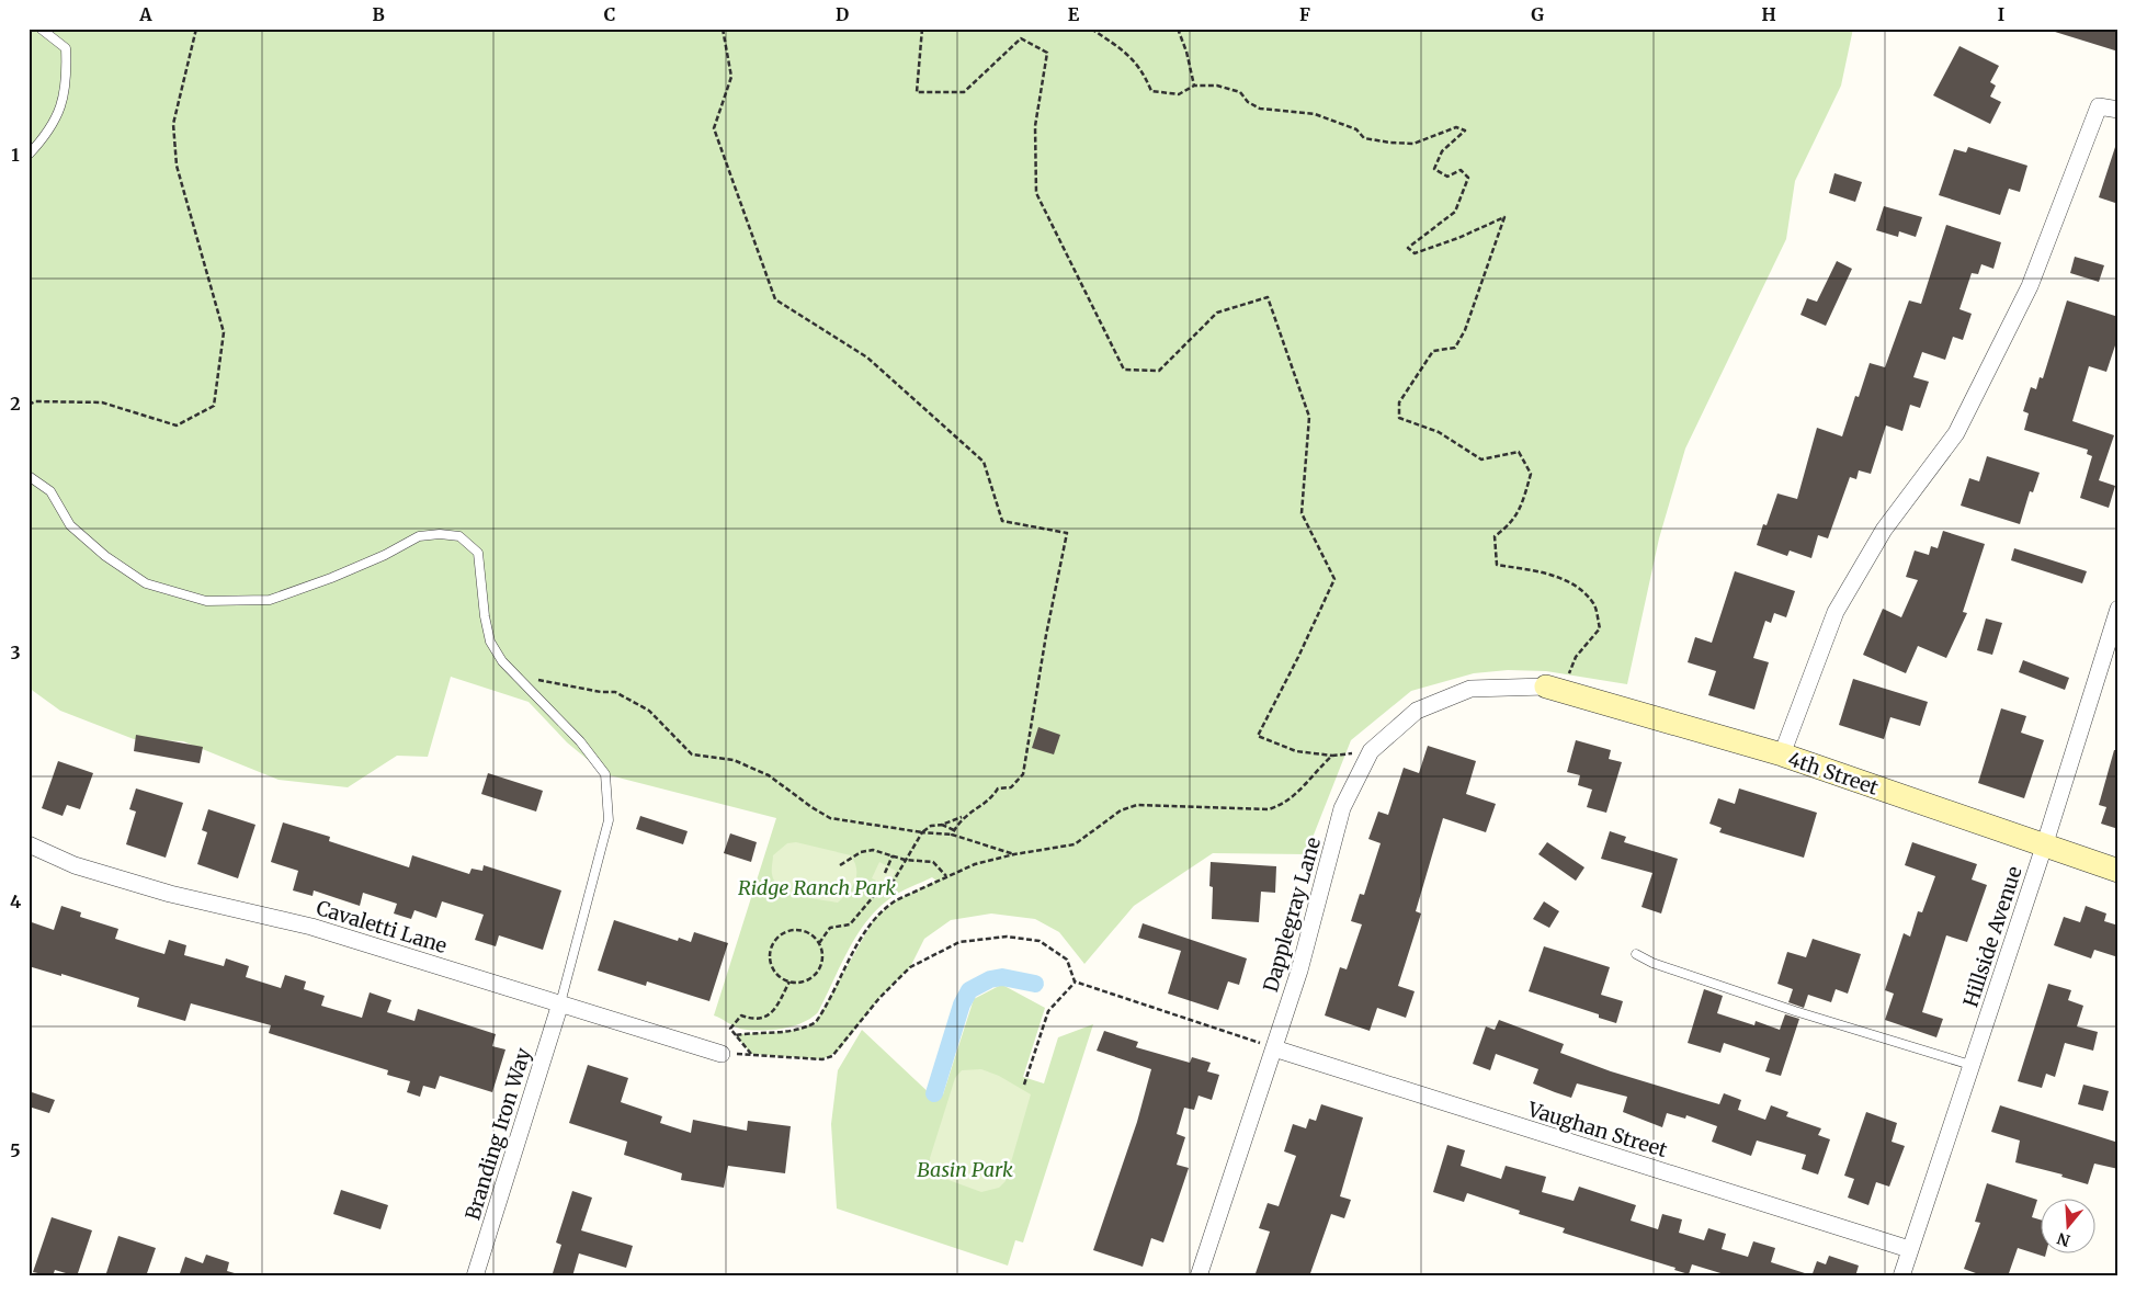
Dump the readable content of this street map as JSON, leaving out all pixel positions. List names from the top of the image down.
{
  "streets": {
    "street": [
      "4th Street",
      "Dapplegray Lane",
      "Cavaletti Lane",
      "Hillside Avenue",
      "Vaughan Street",
      "Branding Iron Way"
    ]
  },
  "crossings": [
    ["4th Street", "Dapplegray Lane"],
    ["4th Street", "Hillside Avenue"],
    ["Dapplegray Lane", "Vaughan Street"],
    ["Cavaletti Lane", "Branding Iron Way"],
    ["Hillside Avenue", "Vaughan Street"]
  ],
  "parks": ["Ridge Ranch Park", "Basin Park"],
  "north": "bottom",
  "grid": {
    "columns": [
      "A",
      "B",
      "C",
      "D",
      "E",
      "F",
      "G",
      "H",
      "I"
    ],
    "rows": [
      "1",
      "2",
      "3",
      "4",
      "5"
    ]
  }
}
